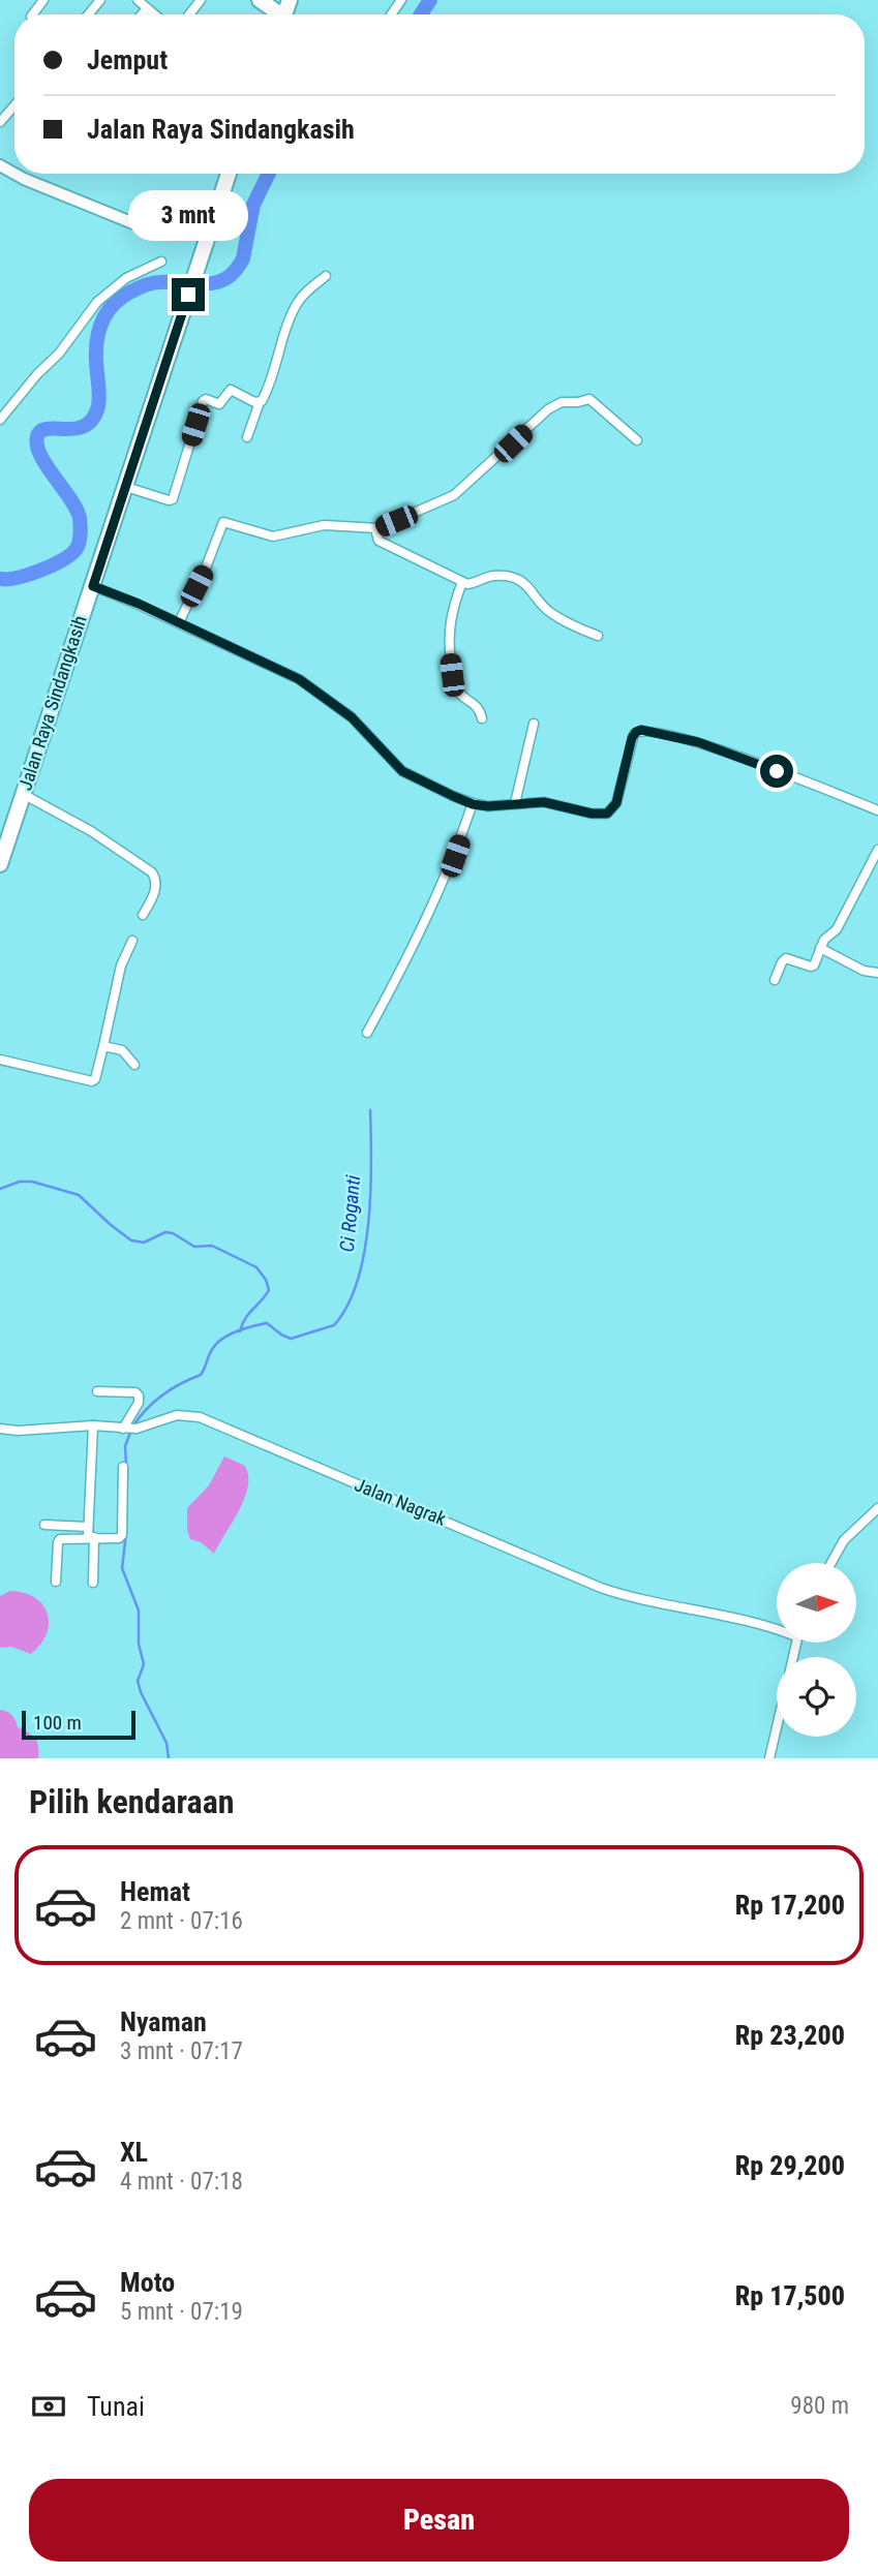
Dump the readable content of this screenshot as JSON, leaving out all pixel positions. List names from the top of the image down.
{
  "streets": {
    "highway": ["Jalan Raya Sindangkasih"],
    "street": ["Jalan Nagrak"]
  },
  "water": ["Ci Roganti"],
  "scale_bar": "100 m",
  "north": "right",
  "page": {
    "banner": ["Jemput", "Jalan Raya Sindangkasih"],
    "bubble": "3 mnt",
    "scale": "100 m",
    "heading": "Pilih kendaraan",
    "list": [
      {
        "name": "Hemat",
        "note": "2 mnt · 07:16",
        "value": "Rp 17,200"
      },
      {
        "name": "Nyaman",
        "note": "3 mnt · 07:17",
        "value": "Rp 23,200"
      },
      {
        "name": "XL",
        "note": "4 mnt · 07:18",
        "value": "Rp 29,200"
      },
      {
        "name": "Moto",
        "note": "5 mnt · 07:19",
        "value": "Rp 17,500"
      }
    ],
    "pay": ["Tunai", "980 m"],
    "buttons": "Pesan"
  }
}
